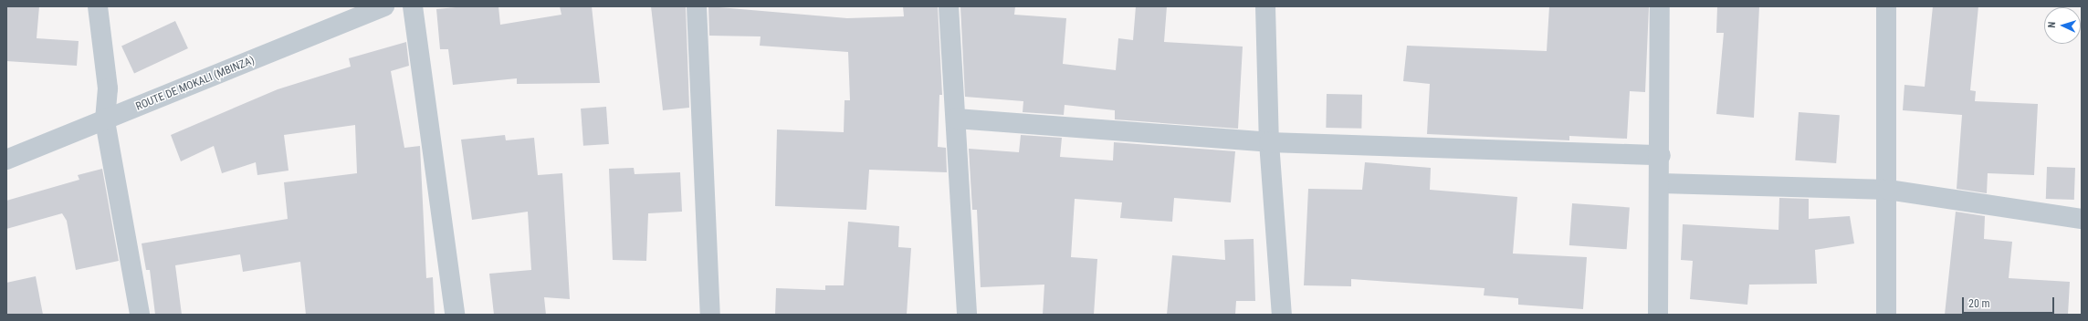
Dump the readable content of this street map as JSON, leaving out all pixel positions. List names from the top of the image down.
{
  "streets": {
    "street": ["ROUTE DE MOKALI (MBINZA)"]
  },
  "scale_bar": "20 m",
  "north": "left"
}
